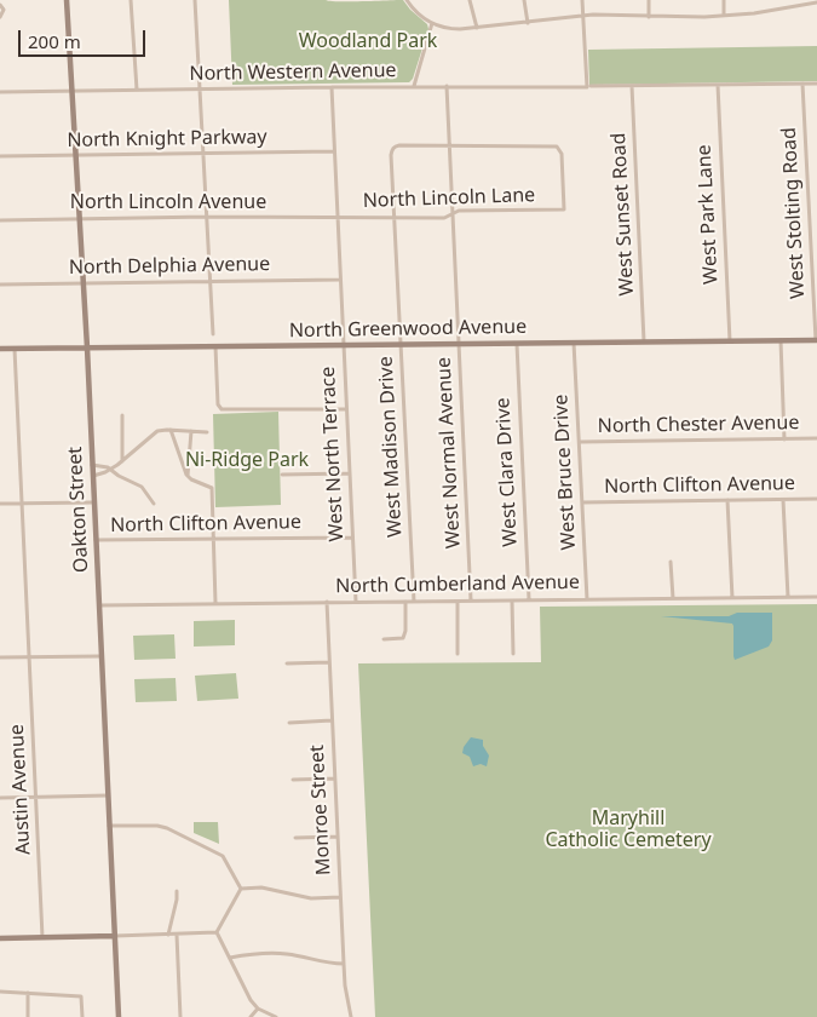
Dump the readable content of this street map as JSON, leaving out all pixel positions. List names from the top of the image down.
{
  "streets": {
    "main road": ["North Greenwood Avenue", "Oakton Street"],
    "street": [
      "North Western Avenue",
      "North Knight Parkway",
      "North Lincoln Lane",
      "North Lincoln Avenue",
      "West Stolting Road",
      "West Sunset Road",
      "West Park Lane",
      "North Delphia Avenue",
      "North Chester Avenue",
      "West Madison Drive",
      "West Normal Avenue",
      "West North Terrace",
      "West Clara Drive",
      "West Bruce Drive",
      "North Clifton Avenue",
      "North Cumberland Avenue",
      "Austin Avenue",
      "Monroe Street"
    ]
  },
  "crossings": [
    ["North Western Avenue", "West Stolting Road"],
    ["North Western Avenue", "West Sunset Road"],
    ["North Western Avenue", "West Park Lane"],
    ["North Western Avenue", "West Normal Avenue"],
    ["North Western Avenue", "West North Terrace"],
    ["North Western Avenue", "Oakton Street"],
    ["North Knight Parkway", "West North Terrace"],
    ["North Knight Parkway", "Oakton Street"],
    ["North Lincoln Lane", "North Lincoln Avenue"],
    ["North Lincoln Lane", "West Madison Drive"],
    ["North Lincoln Lane", "West Normal Avenue"],
    ["North Lincoln Lane", "West North Terrace"],
    ["North Lincoln Avenue", "West North Terrace"],
    ["North Lincoln Avenue", "Oakton Street"],
    ["West Stolting Road", "North Greenwood Avenue"],
    ["West Sunset Road", "North Greenwood Avenue"],
    ["West Park Lane", "North Greenwood Avenue"],
    ["North Delphia Avenue", "West North Terrace"],
    ["North Delphia Avenue", "Oakton Street"],
    ["North Greenwood Avenue", "West Madison Drive"],
    ["North Greenwood Avenue", "West Normal Avenue"],
    ["North Greenwood Avenue", "West North Terrace"],
    ["North Greenwood Avenue", "West Clara Drive"],
    ["North Greenwood Avenue", "West Bruce Drive"],
    ["North Greenwood Avenue", "Oakton Street"],
    ["North Greenwood Avenue", "Austin Avenue"],
    ["North Chester Avenue", "West Bruce Drive"],
    ["West Madison Drive", "West Normal Avenue"],
    ["West Madison Drive", "North Cumberland Avenue"],
    ["West Normal Avenue", "North Cumberland Avenue"],
    ["West North Terrace", "North Clifton Avenue"],
    ["West North Terrace", "North Cumberland Avenue"],
    ["West Clara Drive", "North Cumberland Avenue"],
    ["West Bruce Drive", "North Clifton Avenue"],
    ["West Bruce Drive", "North Cumberland Avenue"],
    ["North Clifton Avenue", "Oakton Street"],
    ["Oakton Street", "North Cumberland Avenue"],
    ["North Cumberland Avenue", "Monroe Street"]
  ],
  "parks": ["Woodland Park", "Ni-Ridge Park", "Maryhill Catholic Cemetery"],
  "scale_bar": "200 m"
}
